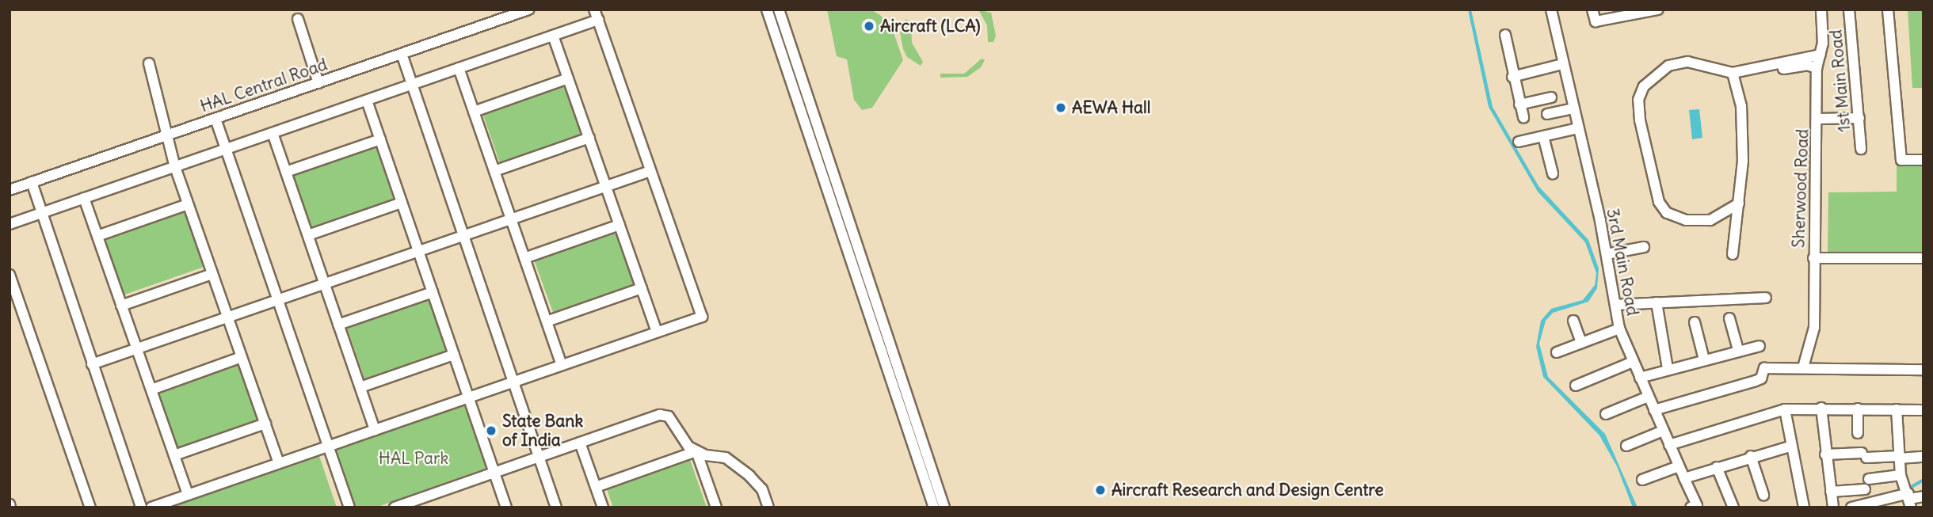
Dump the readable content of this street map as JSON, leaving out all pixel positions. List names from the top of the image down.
{
  "streets": {
    "street": [
      "1st Main Road",
      "HAL Central Road",
      "Sherwood Road",
      "3rd Main Road"
    ]
  },
  "parks": ["HAL Park"],
  "places": [
    "Aircraft (LCA)",
    "AEWA Hall",
    "State Bank of India",
    "Aircraft Research and Design Centre"
  ]
}
